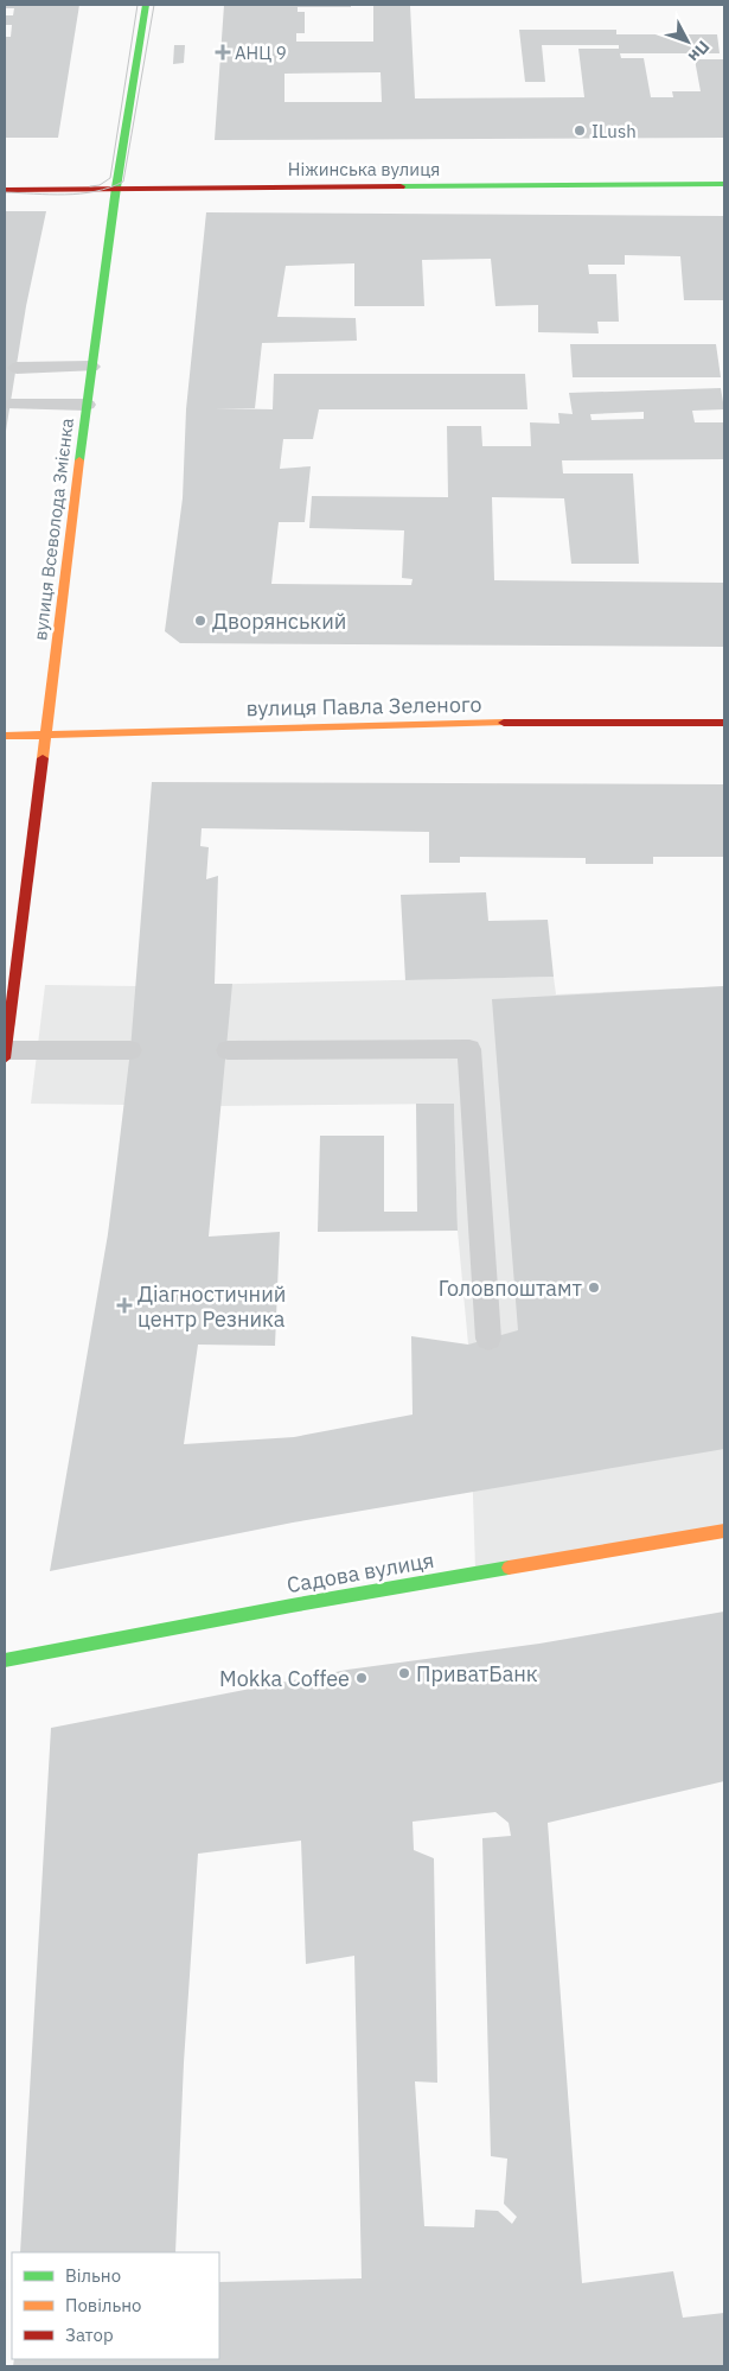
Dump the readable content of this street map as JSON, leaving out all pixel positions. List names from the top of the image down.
{
  "streets": {
    "street": [
      "Ніжинська вулиця",
      "вулиця Всеволода Змієнка",
      "вулиця Павла Зеленого",
      "Садова вулиця"
    ]
  },
  "crossings": [
    ["Ніжинська вулиця", "вулиця Всеволода Змієнка"],
    ["вулиця Всеволода Змієнка", "вулиця Павла Зеленого"]
  ],
  "places": {
    "health": ["АНЦ 9", "Діагностичний центр Резника"],
    "other": [
      "ILush",
      "Дворянський",
      "Головпоштамт",
      "ПриватБанк",
      "Mokka Coffee"
    ]
  },
  "legend": ["Вільно", "Повільно", "Затор"],
  "north": "bottom right"
}
